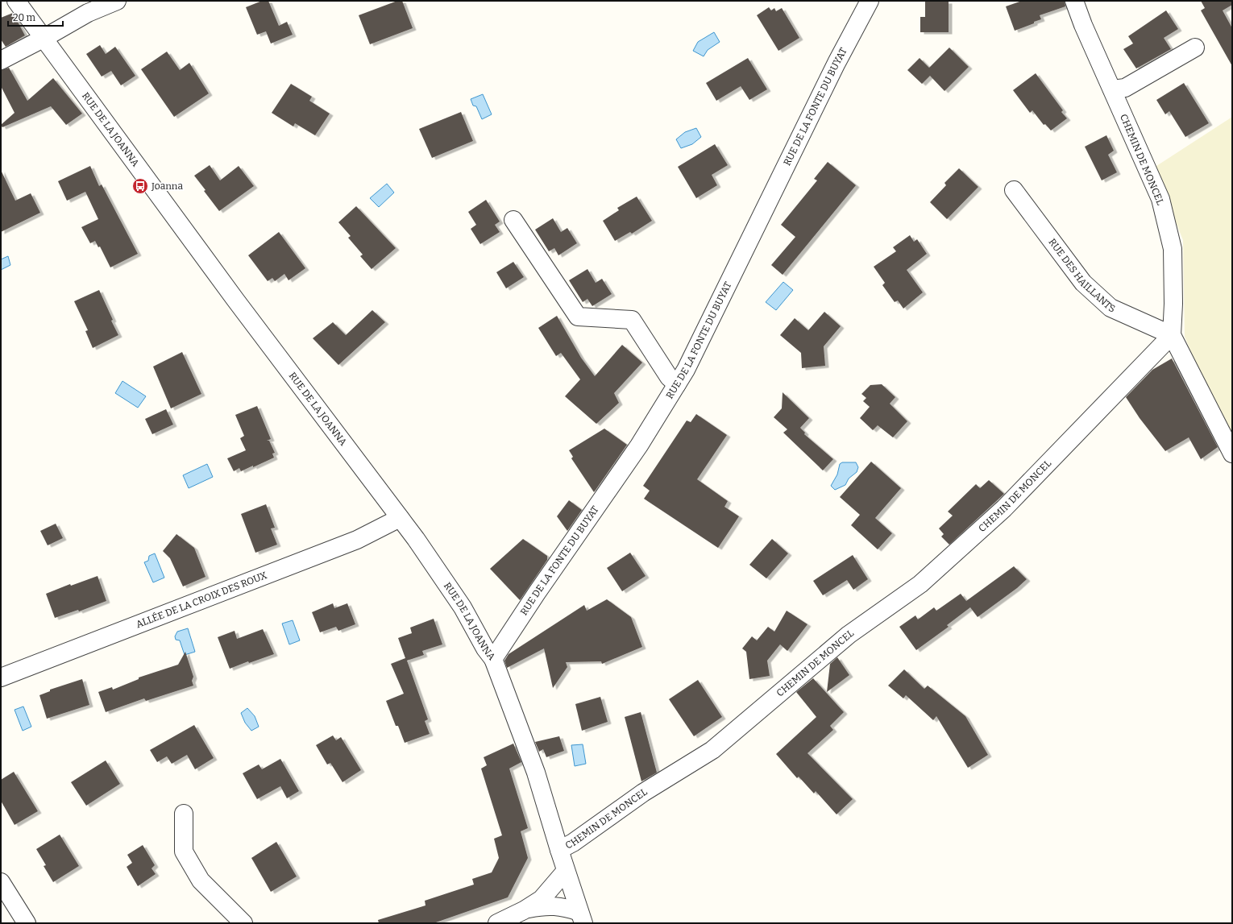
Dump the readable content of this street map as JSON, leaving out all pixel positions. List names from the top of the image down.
{
  "streets": {
    "street": [
      "RUE DE LA FONTE DU BUYAT",
      "RUE DE LA JOANNA",
      "CHEMIN DE MONCEL",
      "RUE DES HAILLANTS",
      "ALLÉE DE LA CROIX DES ROUX"
    ]
  },
  "crossings": [
    ["RUE DE LA FONTE DU BUYAT", "RUE DE LA JOANNA"],
    ["RUE DE LA JOANNA", "CHEMIN DE MONCEL"],
    ["RUE DE LA JOANNA", "ALLÉE DE LA CROIX DES ROUX"],
    ["CHEMIN DE MONCEL", "RUE DES HAILLANTS"]
  ],
  "places": {
    "bus stop": ["Joanna"]
  },
  "scale_bar": "20 m"
}
